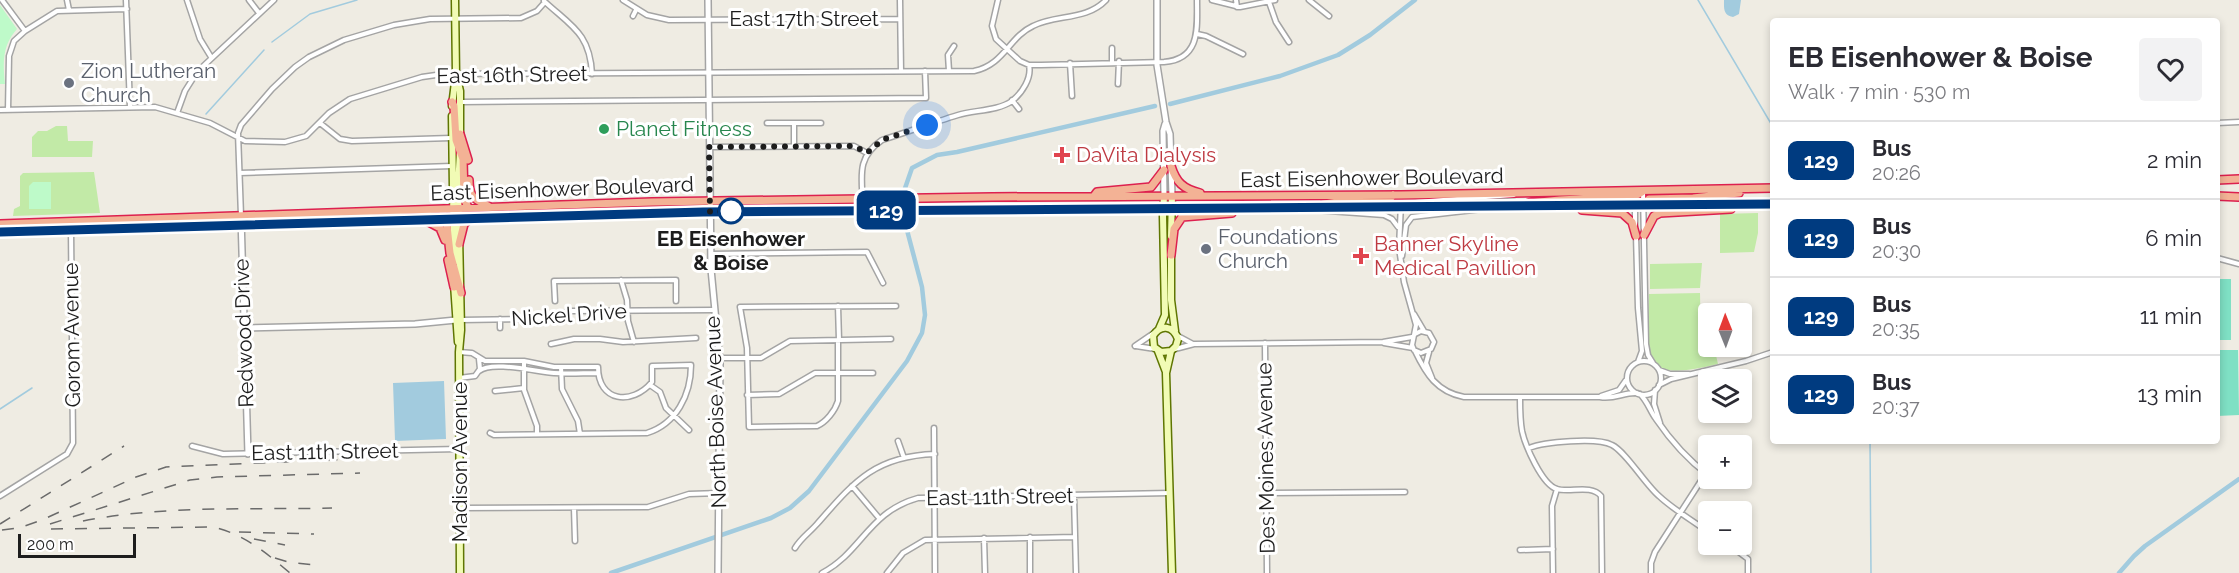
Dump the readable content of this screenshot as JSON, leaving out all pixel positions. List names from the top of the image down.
{
  "streets": {
    "highway": ["East Eisenhower Boulevard"],
    "main road": ["Madison Avenue"],
    "street": [
      "East 17th Street",
      "East 16th Street",
      "Nickel Drive",
      "Redwood Drive",
      "Gorom Avenue",
      "North Boise Avenue",
      "East 11th Street",
      "Des Moines Avenue"
    ]
  },
  "crossings": [
    ["East 17th Street", "North Boise Avenue"],
    ["East 16th Street", "Redwood Drive"],
    ["East 16th Street", "North Boise Avenue"],
    ["East 16th Street", "Madison Avenue"],
    ["East Eisenhower Boulevard", "Redwood Drive"],
    ["East Eisenhower Boulevard", "Gorom Avenue"],
    ["East Eisenhower Boulevard", "North Boise Avenue"],
    ["East Eisenhower Boulevard", "Madison Avenue"],
    ["Nickel Drive", "Redwood Drive"],
    ["Nickel Drive", "North Boise Avenue"],
    ["Nickel Drive", "Madison Avenue"],
    ["Redwood Drive", "East 11th Street"],
    ["Redwood Drive", "Madison Avenue"],
    ["East 11th Street", "Madison Avenue"]
  ],
  "places": {
    "other": [
      "Zion Lutheran Church",
      "Planet Fitness",
      "EB Eisenhower & Boise",
      "Foundations Church"
    ],
    "health": ["DaVita Dialysis", "Banner Skyline Medical Pavillion"]
  },
  "lines": ["bus line 129"],
  "scale_bar": "200 m",
  "north": "top",
  "page": {
    "on_map": "129",
    "heading": ["EB Eisenhower & Boise", "Walk · 7 min · 530 m"],
    "list": [
      {
        "mark": "129",
        "name": "Bus",
        "note": "20:26",
        "value": "2 min"
      },
      {
        "mark": "129",
        "name": "Bus",
        "note": "20:30",
        "value": "6 min"
      },
      {
        "mark": "129",
        "name": "Bus",
        "note": "20:35",
        "value": "11 min"
      },
      {
        "mark": "129",
        "name": "Bus",
        "note": "20:37",
        "value": "13 min"
      }
    ],
    "map_buttons": ["+", "−"],
    "scale": "200 m"
  }
}
